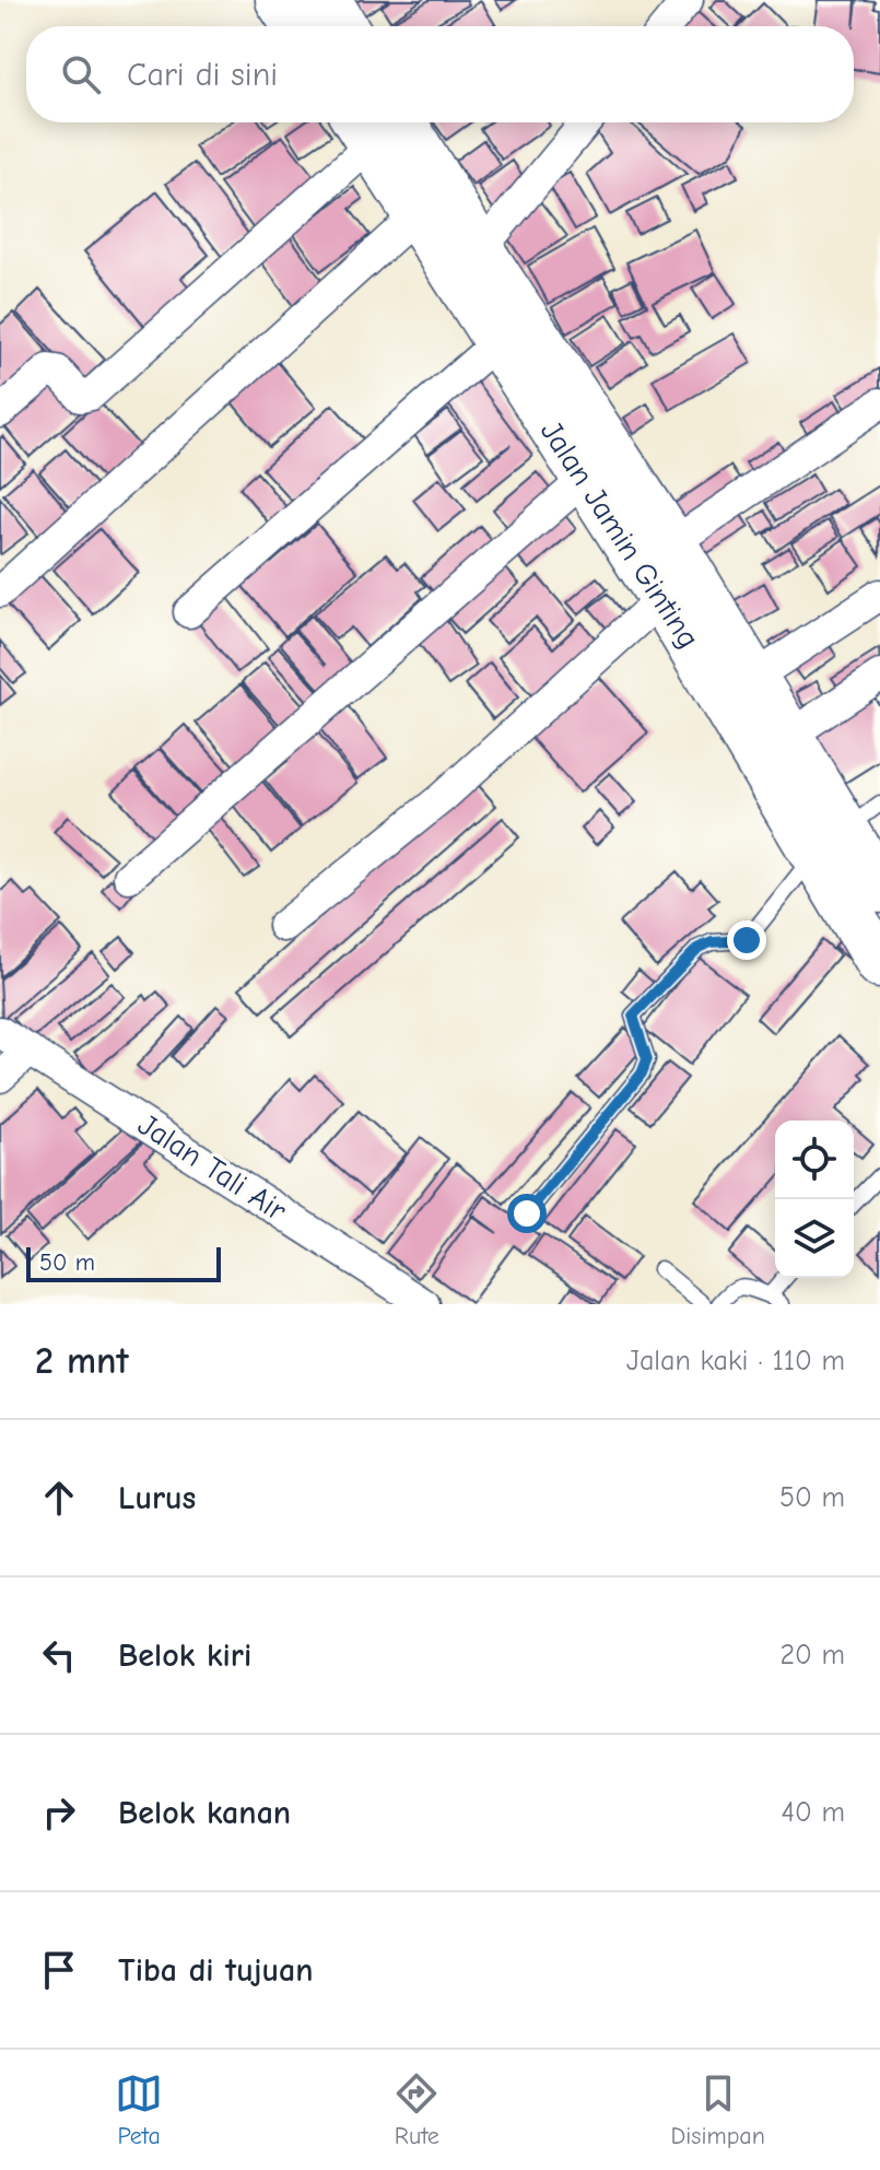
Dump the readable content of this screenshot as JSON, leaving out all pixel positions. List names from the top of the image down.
{
  "streets": {
    "highway": ["Jalan Jamin Ginting"],
    "street": ["Jalan Tali Air"]
  },
  "scale_bar": "50 m",
  "page": {
    "search": "Cari di sini",
    "scale": "50 m",
    "heading": ["2 mnt", "Jalan kaki · 110 m"],
    "list": [
      ["Lurus", "50 m"],
      ["Belok kiri", "20 m"],
      ["Belok kanan", "40 m"],
      "Tiba di tujuan"
    ],
    "nav": ["Peta", "Rute", "Disimpan"]
  }
}
